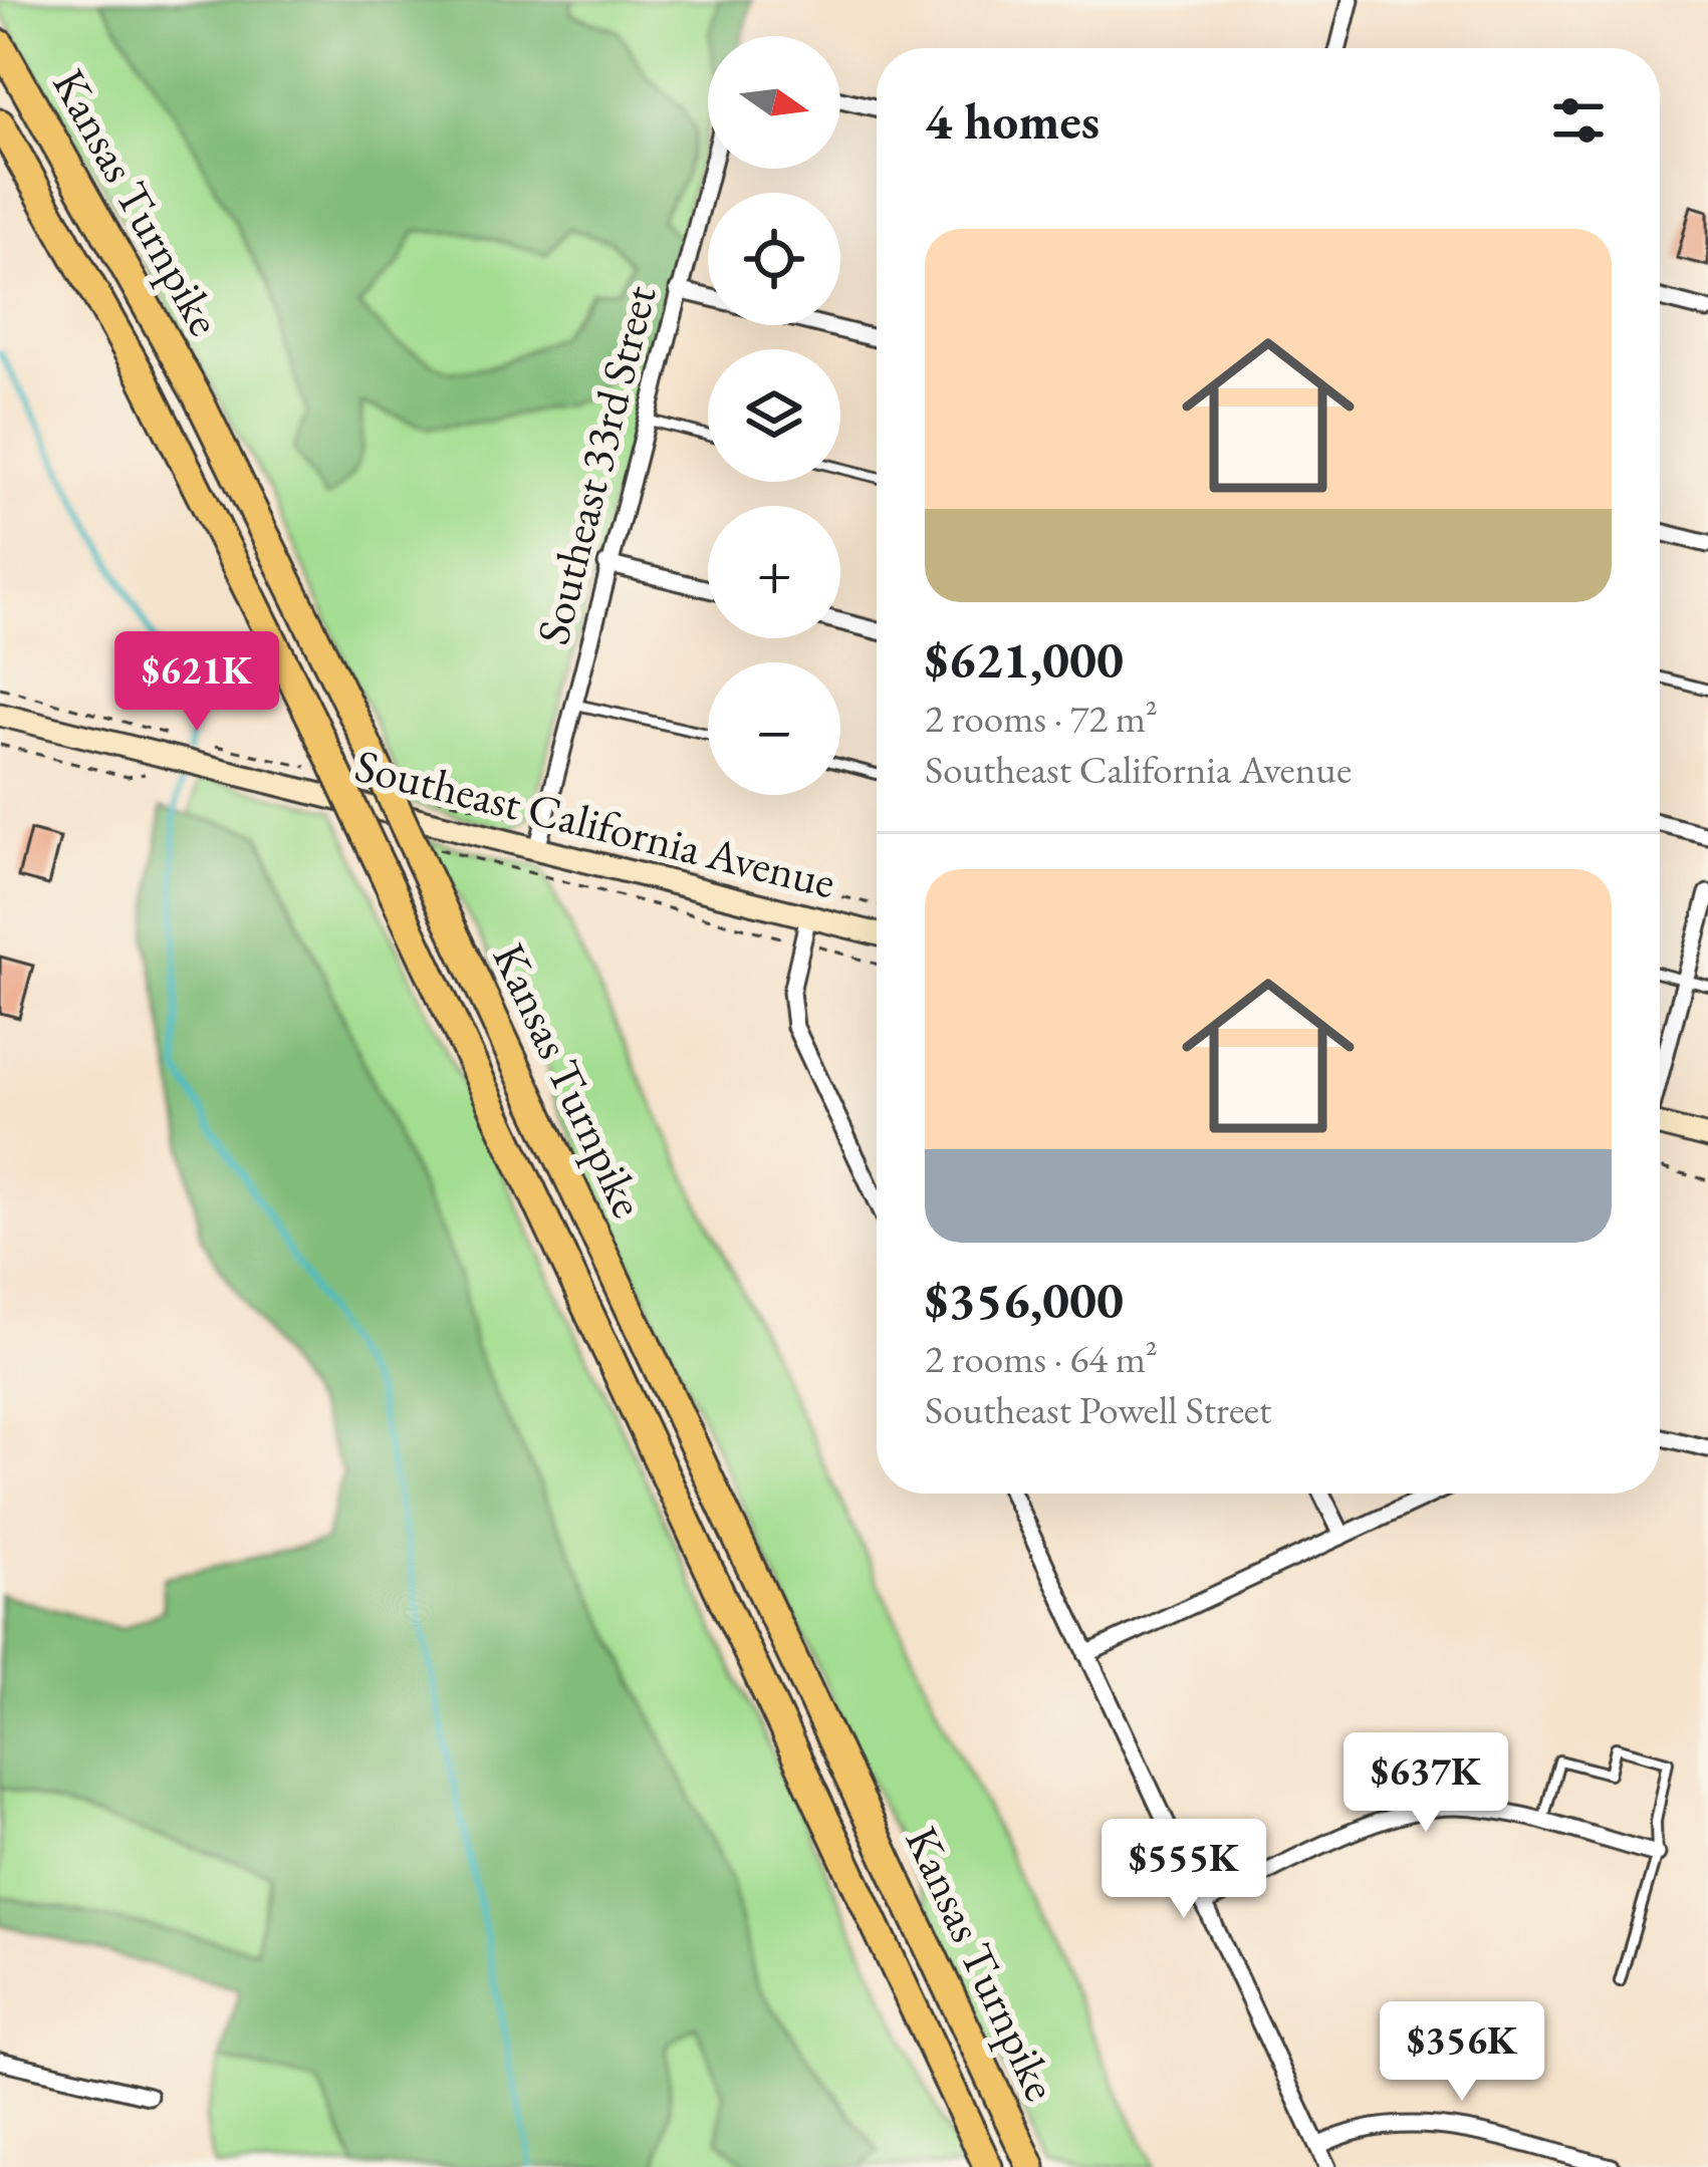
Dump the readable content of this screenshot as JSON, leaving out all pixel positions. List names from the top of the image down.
{
  "streets": {
    "highway": ["Kansas Turnpike"],
    "main road": ["Southeast California Avenue"],
    "street": ["Southeast 33rd Street"]
  },
  "crossings": [
    ["Southeast 33rd Street", "Southeast California Avenue"]
  ],
  "north": "right",
  "page": {
    "map_buttons": ["+", "−"],
    "heading": "4 homes",
    "list": [
      {
        "name": "$621,000",
        "note": "2 rooms · 72 m² · Southeast California Avenue"
      },
      {
        "name": "$356,000",
        "note": "2 rooms · 64 m² · Southeast Powell Street"
      }
    ],
    "price": [
      "$621K",
      "$637K",
      "$555K",
      "$356K"
    ]
  }
}
